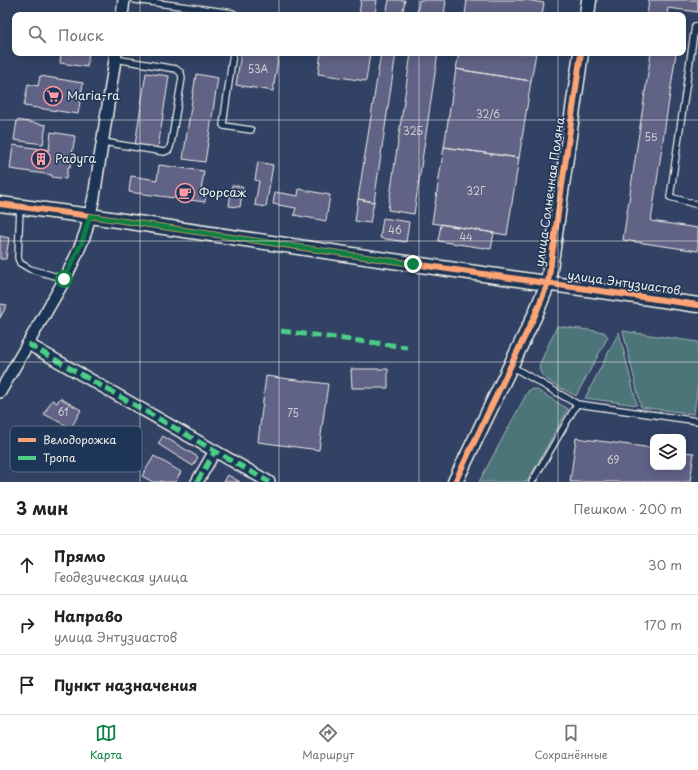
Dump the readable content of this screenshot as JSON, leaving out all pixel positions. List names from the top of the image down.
{
  "streets": {
    "street": ["улица Солнечная Поляна", "улица Энтузиастов"]
  },
  "crossings": [
    ["улица Солнечная Поляна", "улица Энтузиастов"]
  ],
  "places": {
    "supermarket": ["Maria-ra"],
    "building": ["Радуга"],
    "cafe": ["Форсаж"]
  },
  "house_numbers": [
    "53А",
    "32/6",
    "32Б",
    "55",
    "32Г",
    "46",
    "44",
    "61",
    "75",
    "69"
  ],
  "legend": ["Велодорожка", "Тропа"],
  "page": {
    "search": "Поиск",
    "heading": ["3 мин", "Пешком · 200 m"],
    "list": [
      ["Прямо", "Геодезическая улица", "30 m"],
      ["Направо", "улица Энтузиастов", "170 m"],
      "Пункт назначения"
    ],
    "nav": ["Карта", "Маршрут", "Сохранённые"]
  }
}
